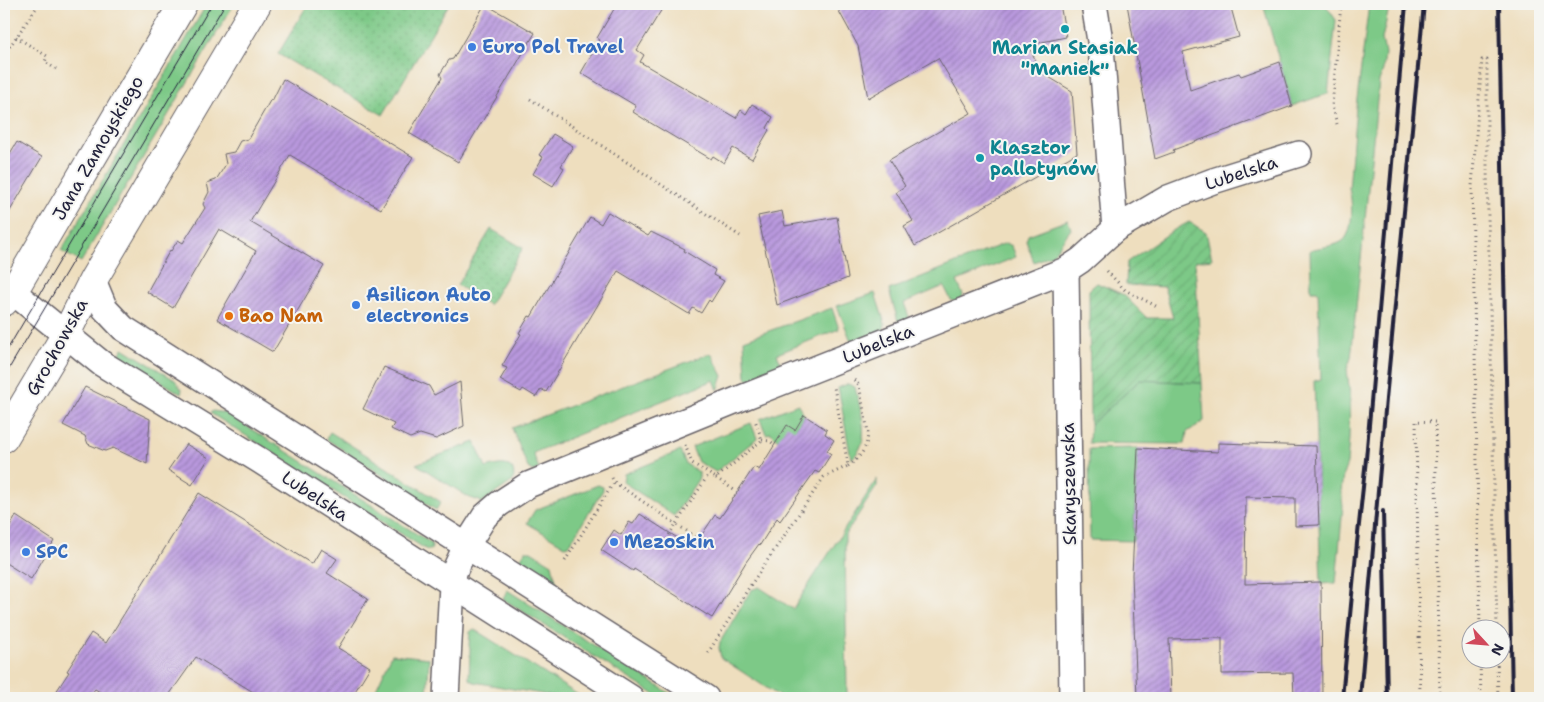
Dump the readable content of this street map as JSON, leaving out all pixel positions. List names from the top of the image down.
{
  "streets": {
    "main road": ["Jana Zamoyskiego", "Grochowska"],
    "street": ["Lubelska", "Skaryszewska"]
  },
  "crossings": [
    ["Jana Zamoyskiego", "Lubelska"],
    ["Lubelska", "Grochowska"],
    ["Lubelska", "Skaryszewska"]
  ],
  "places": [
    "Marian Stasiak \"Maniek\"",
    "Euro Pol Travel",
    "Klasztor pallotynów",
    "Asilicon Auto electronics",
    "Bao Nam",
    "MezoSkin",
    "SPC"
  ],
  "north": "bottom right"
}
